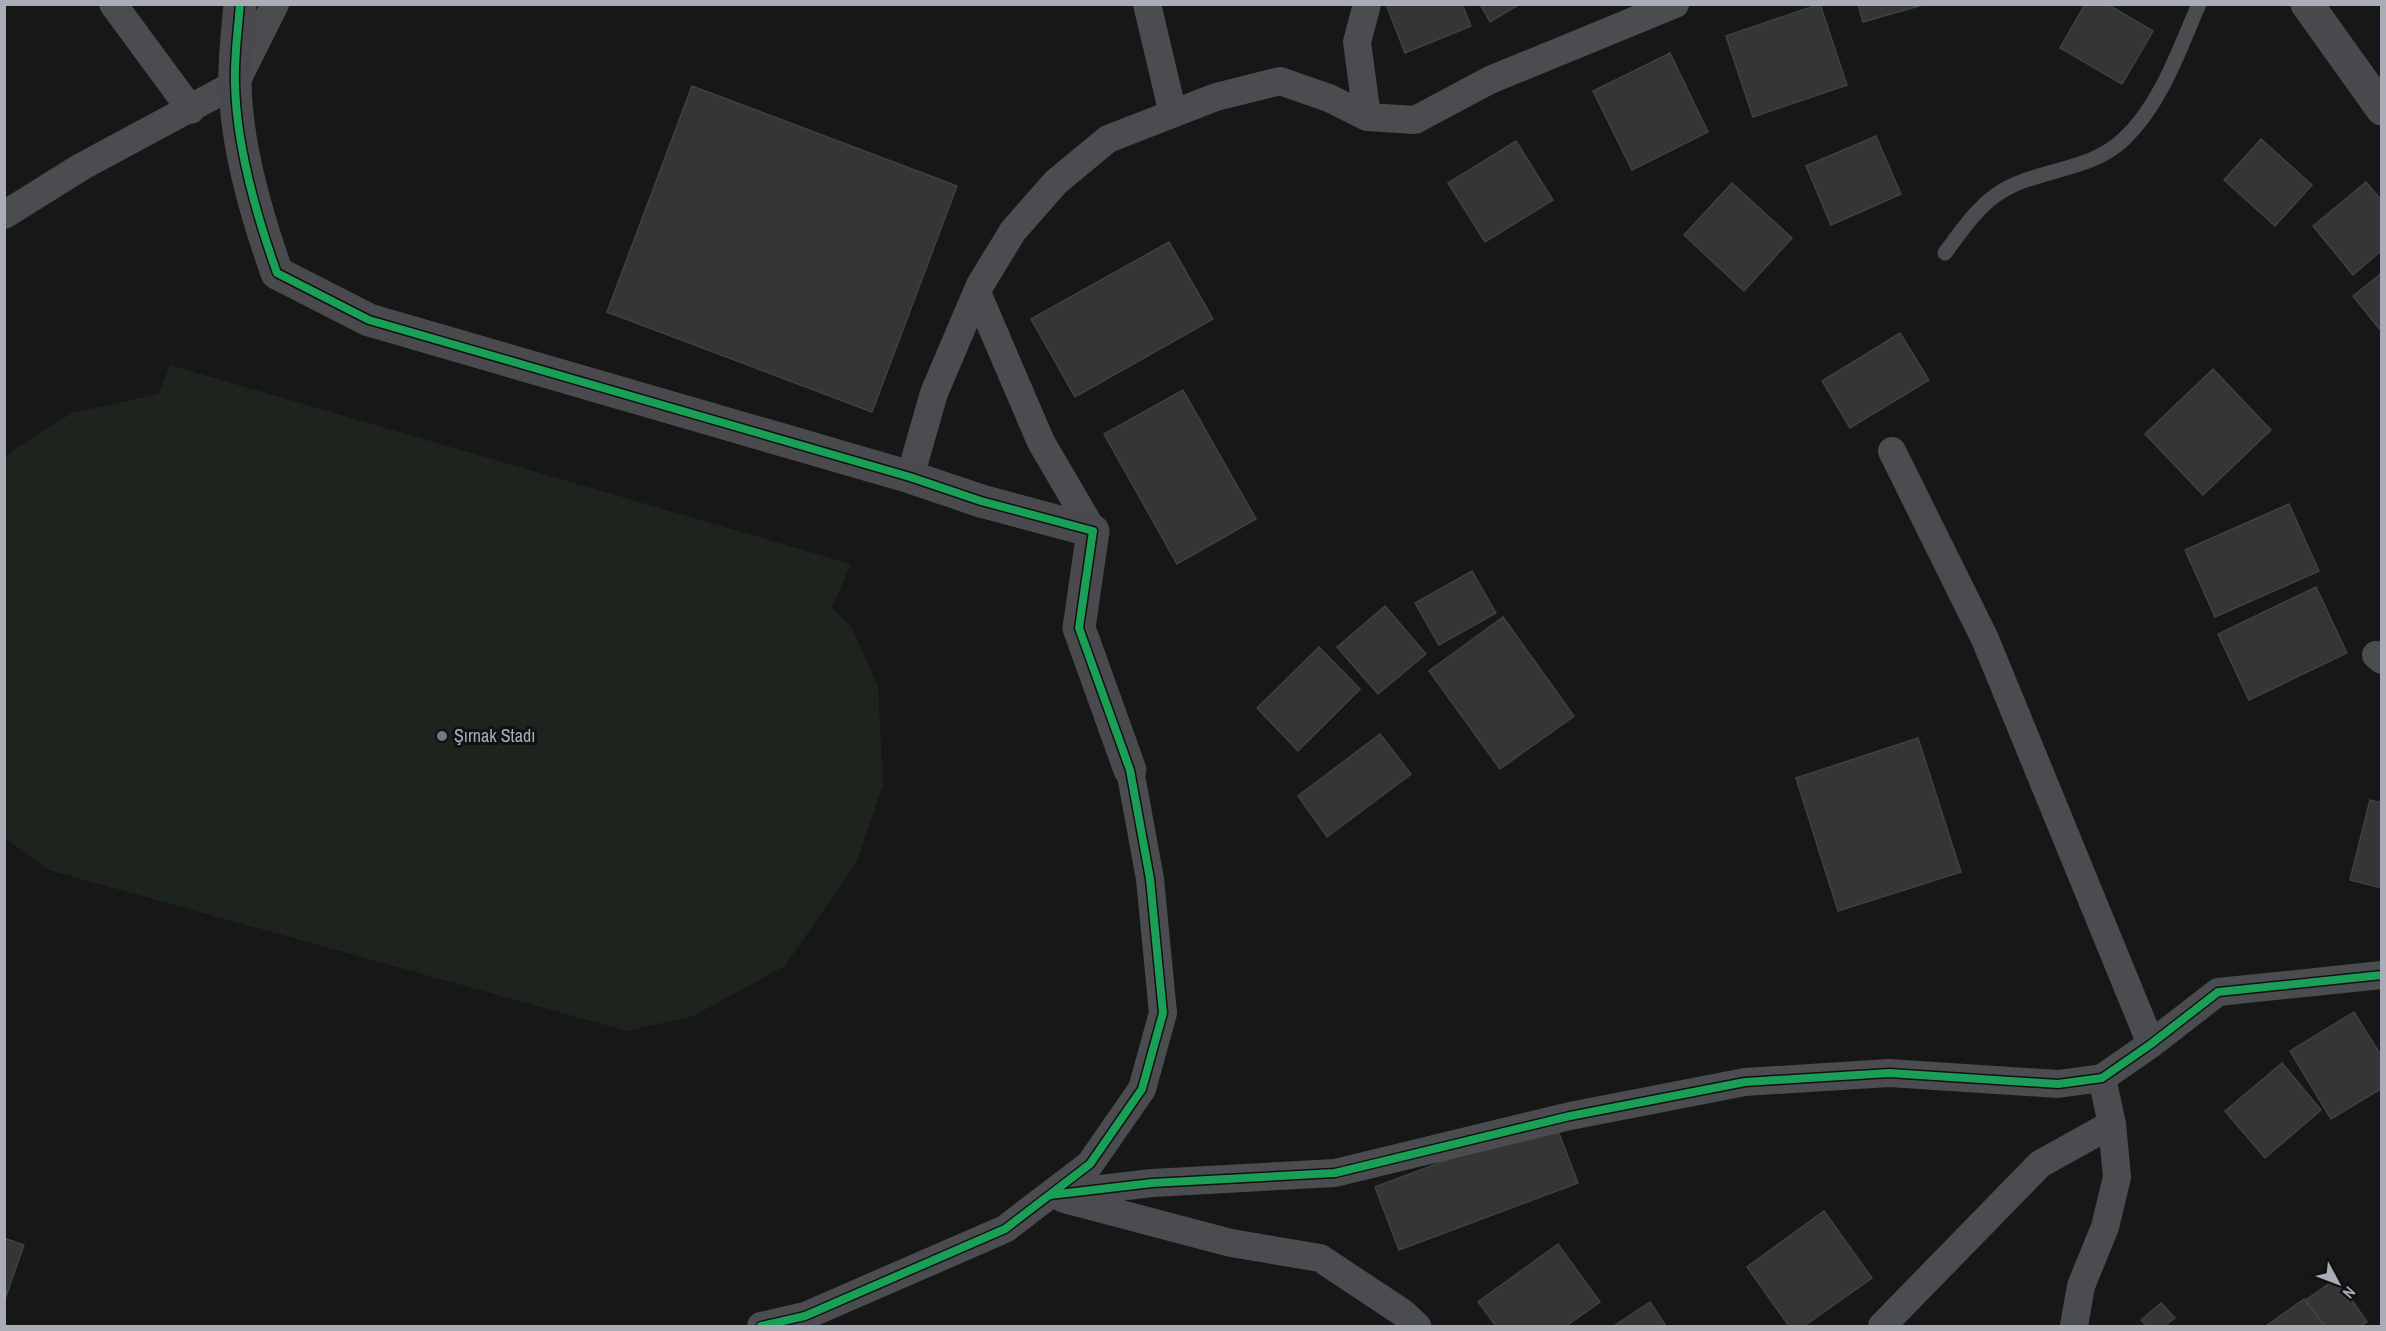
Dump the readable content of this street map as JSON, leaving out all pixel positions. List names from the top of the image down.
{
  "places": ["Şırnak Stadı"],
  "north": "bottom right"
}
